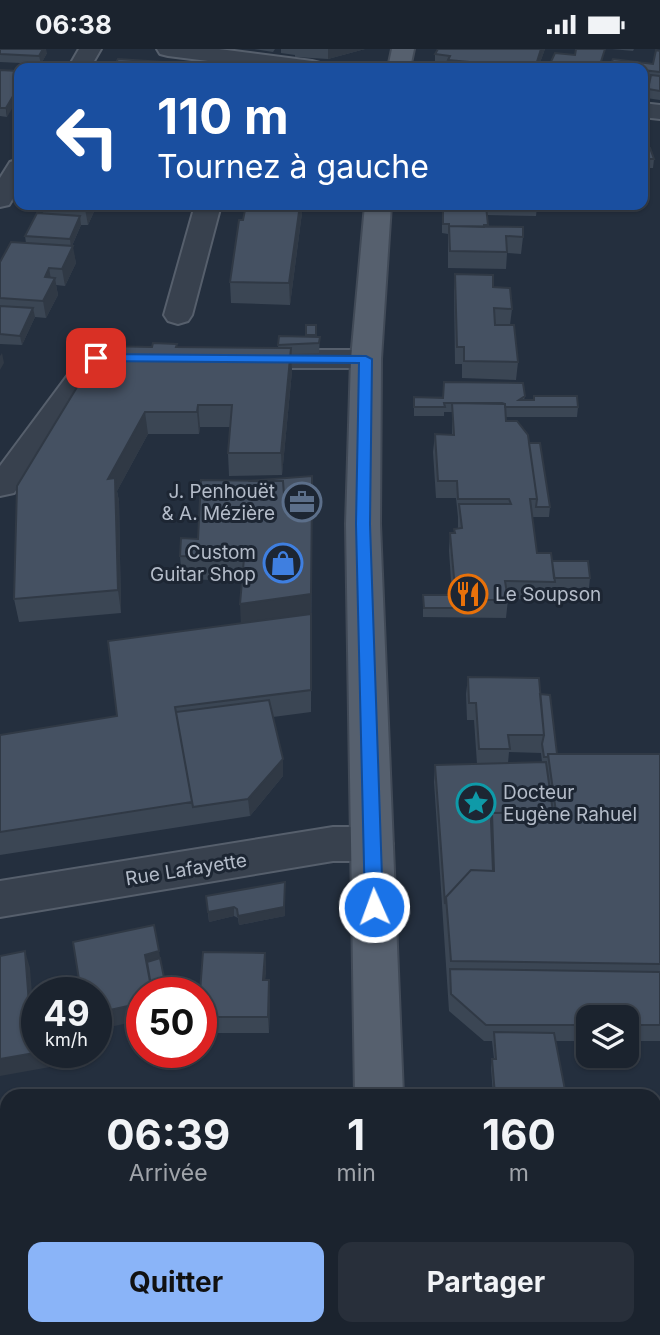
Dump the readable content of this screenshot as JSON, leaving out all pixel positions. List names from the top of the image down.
{
  "streets": {
    "street": ["Rue Lafayette"]
  },
  "places": {
    "office": ["J. Penhouët & A. Mézière"],
    "shop": ["Custom Guitar Shop"],
    "restaurant": ["Le Soupson"],
    "place": ["Docteur Eugène Rahuel"]
  },
  "page": {
    "status": "06:38",
    "turn": ["110 m", "Tournez à gauche"],
    "speed": "49 km/h",
    "limit": "50",
    "eta": [
      "06:39",
      "Arrivée",
      "1",
      "min",
      "160",
      "m"
    ],
    "buttons": ["Quitter", "Partager"]
  }
}
